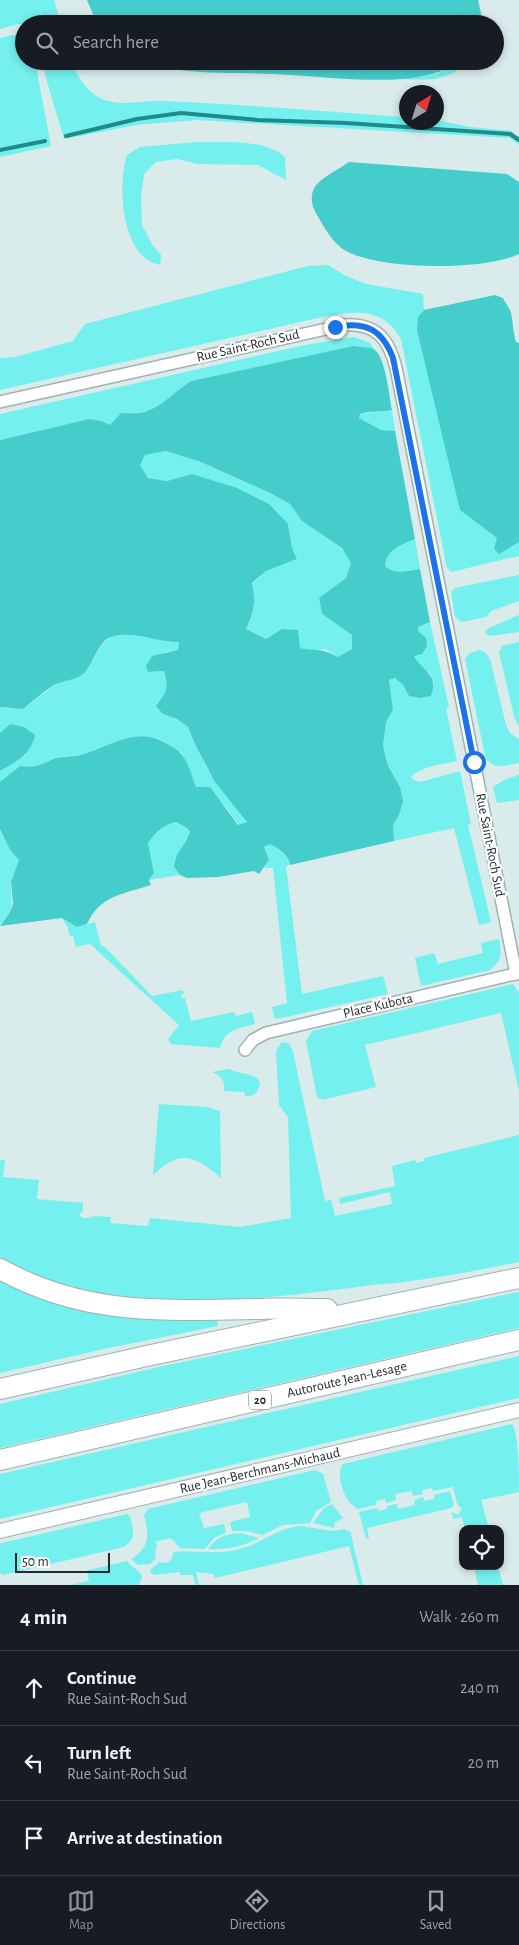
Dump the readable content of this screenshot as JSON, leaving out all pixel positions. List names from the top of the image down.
{
  "streets": {
    "highway": ["Autoroute Jean-Lesage", "20"],
    "street": ["Rue Saint-Roch Sud", "Place Kubota", "Rue Jean-Berchmans-Michaud"]
  },
  "crossings": [
    ["Rue Saint-Roch Sud", "Place Kubota"]
  ],
  "scale_bar": "50 m",
  "north": "top right",
  "page": {
    "search": "Search here",
    "scale": "50 m",
    "heading": ["4 min", "Walk · 260 m"],
    "list": [
      ["Continue", "Rue Saint-Roch Sud", "240 m"],
      ["Turn left", "Rue Saint-Roch Sud", "20 m"],
      "Arrive at destination"
    ],
    "nav": ["Map", "Directions", "Saved"]
  }
}
